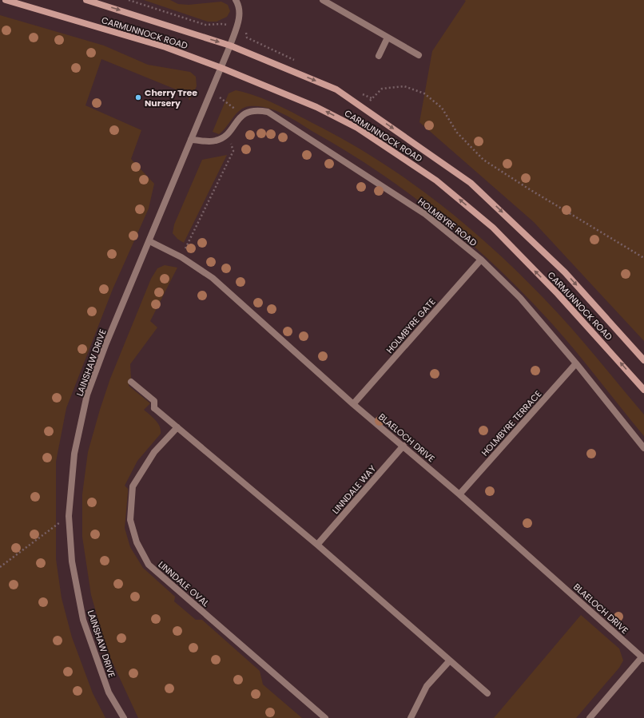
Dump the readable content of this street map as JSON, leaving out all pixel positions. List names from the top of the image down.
{
  "streets": {
    "main road": ["CARMUNNOCK ROAD"],
    "street": [
      "HOLMBYRE ROAD",
      "HOLMBYRE GATE",
      "LAINSHAW DRIVE",
      "HOLMBYRE TERRACE",
      "BLAELOCH DRIVE",
      "LINNDALE WAY",
      "LINNDALE OVAL"
    ]
  },
  "crossings": [
    ["CARMUNNOCK ROAD", "LAINSHAW DRIVE"],
    ["HOLMBYRE ROAD", "HOLMBYRE GATE"],
    ["HOLMBYRE ROAD", "HOLMBYRE TERRACE"],
    ["HOLMBYRE GATE", "BLAELOCH DRIVE"],
    ["LAINSHAW DRIVE", "BLAELOCH DRIVE"],
    ["HOLMBYRE TERRACE", "BLAELOCH DRIVE"],
    ["BLAELOCH DRIVE", "LINNDALE WAY"]
  ],
  "places": ["Cherry Tree Nursery"]
}
